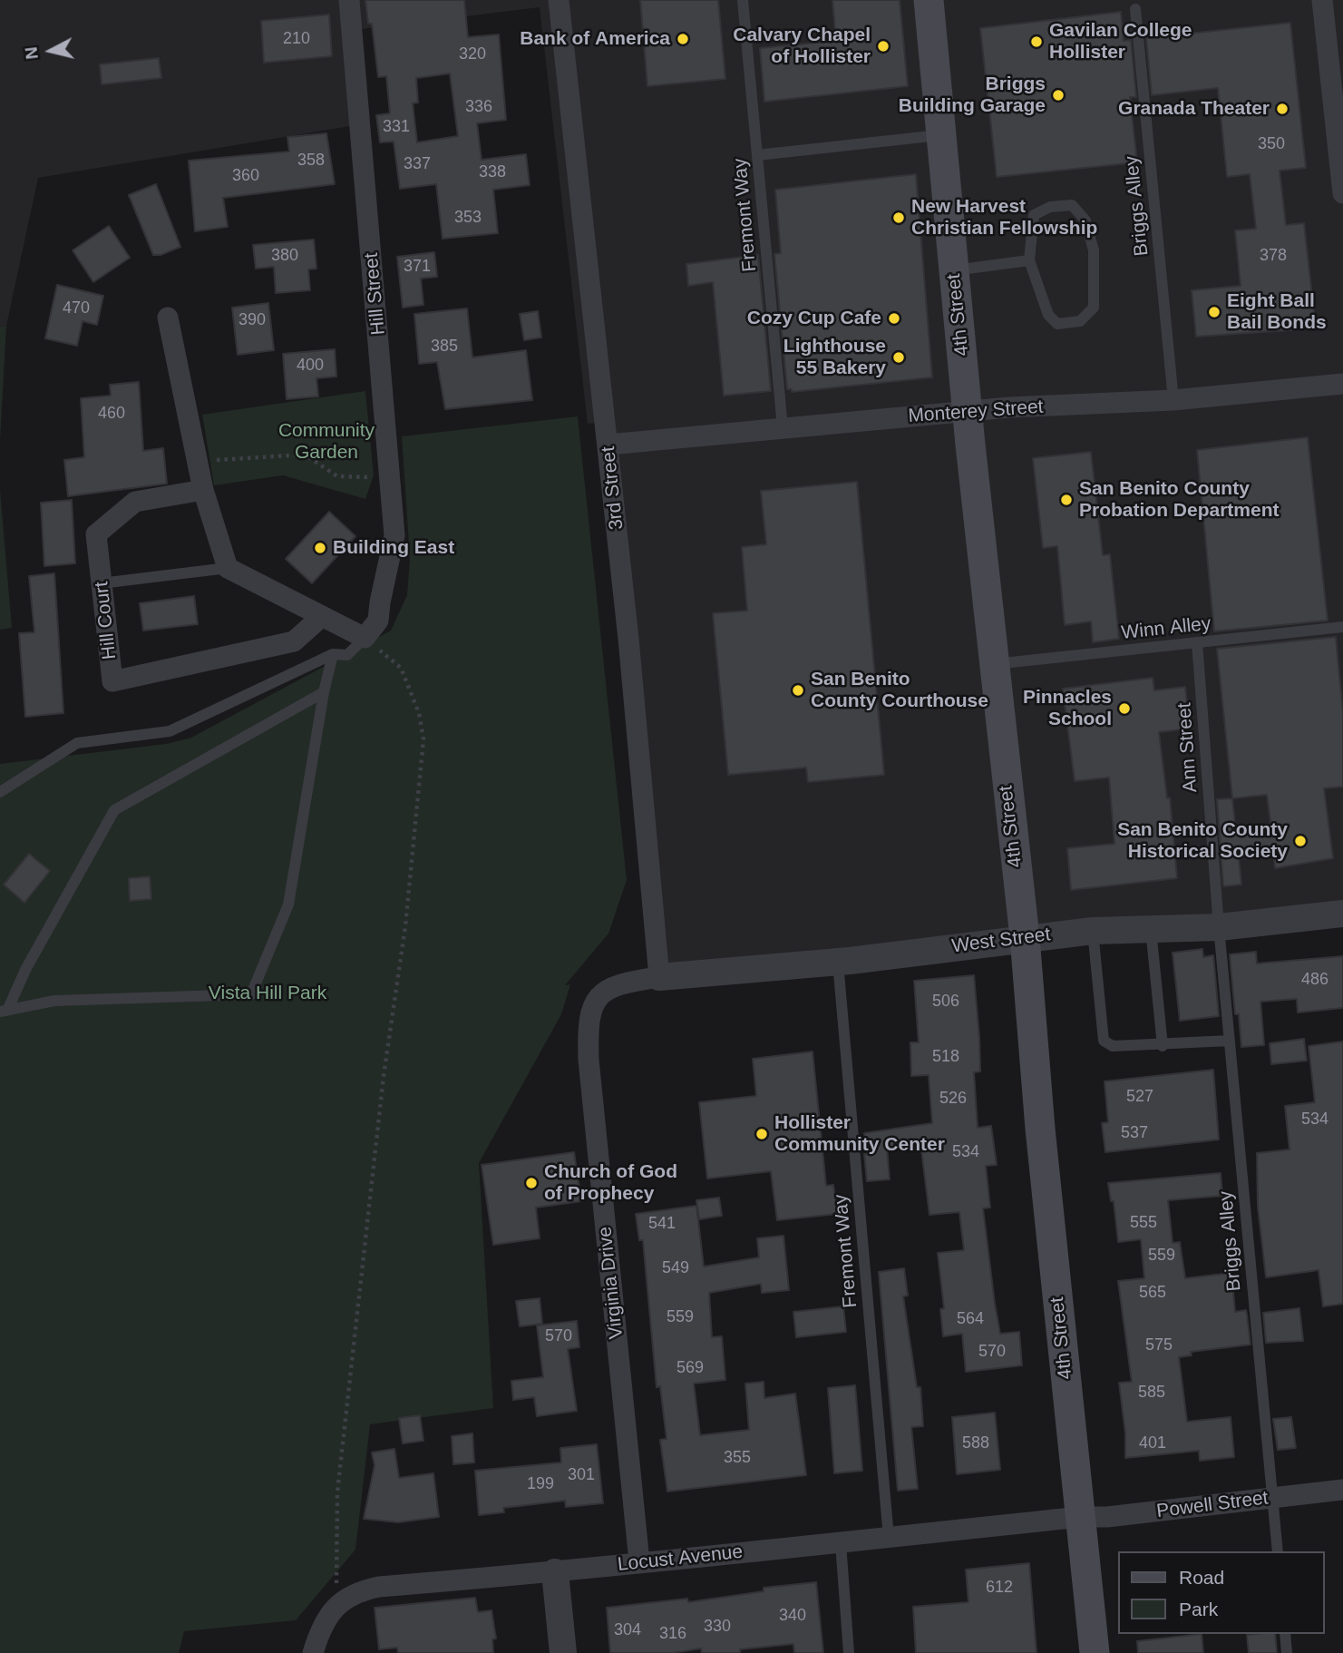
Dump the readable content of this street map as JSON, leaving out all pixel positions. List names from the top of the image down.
{
  "streets": {
    "main road": ["4th Street"],
    "street": [
      "Hill Street",
      "Monterey Street",
      "3rd Street",
      "Hill Court",
      "West Street",
      "Virginia Drive",
      "Powell Street",
      "Locust Avenue"
    ],
    "lane": [
      "Briggs Alley",
      "Fremont Way",
      "Winn Alley",
      "Ann Street"
    ]
  },
  "crossings": [
    ["Briggs Alley", "Monterey Street"],
    ["Briggs Alley", "Ann Street"],
    ["Briggs Alley", "West Street"],
    ["Briggs Alley", "Powell Street"],
    ["Fremont Way", "Monterey Street"],
    ["Fremont Way", "West Street"],
    ["Fremont Way", "Locust Avenue"],
    ["4th Street", "Monterey Street"],
    ["4th Street", "Winn Alley"],
    ["4th Street", "West Street"],
    ["4th Street", "Powell Street"],
    ["4th Street", "Locust Avenue"],
    ["Monterey Street", "3rd Street"],
    ["3rd Street", "West Street"],
    ["3rd Street", "Virginia Drive"],
    ["Winn Alley", "Ann Street"],
    ["Ann Street", "West Street"],
    ["West Street", "Virginia Drive"],
    ["Virginia Drive", "Locust Avenue"],
    ["Powell Street", "Locust Avenue"]
  ],
  "parks": ["Community Garden", "Vista Hill Park"],
  "places": [
    "Bank of America",
    "Gavilan College Hollister",
    "Calvary Chapel of Hollister",
    "Briggs Building Garage",
    "Granada Theater",
    "New Harvest Christian Fellowship",
    "Eight Ball Bail Bonds",
    "Cozy Cup Cafe",
    "Lighthouse 55 Bakery",
    "San Benito County Probation Department",
    "Building East",
    "San Benito County Courthouse",
    "Pinnacles School",
    "San Benito County Historical Society",
    "Hollister Community Center",
    "Church of God of Prophecy"
  ],
  "house_numbers": [
    "210",
    "320",
    "336",
    "331",
    "350",
    "358",
    "337",
    "338",
    "360",
    "353",
    "380",
    "378",
    "371",
    "470",
    "390",
    "385",
    "400",
    "460",
    "486",
    "506",
    "518",
    "527",
    "526",
    "534",
    "537",
    "534",
    "555",
    "541",
    "559",
    "549",
    "565",
    "559",
    "564",
    "570",
    "575",
    "570",
    "569",
    "585",
    "588",
    "401",
    "355",
    "301",
    "199",
    "612",
    "340",
    "330",
    "304",
    "316"
  ],
  "legend": ["Road", "Park"],
  "north": "left"
}
